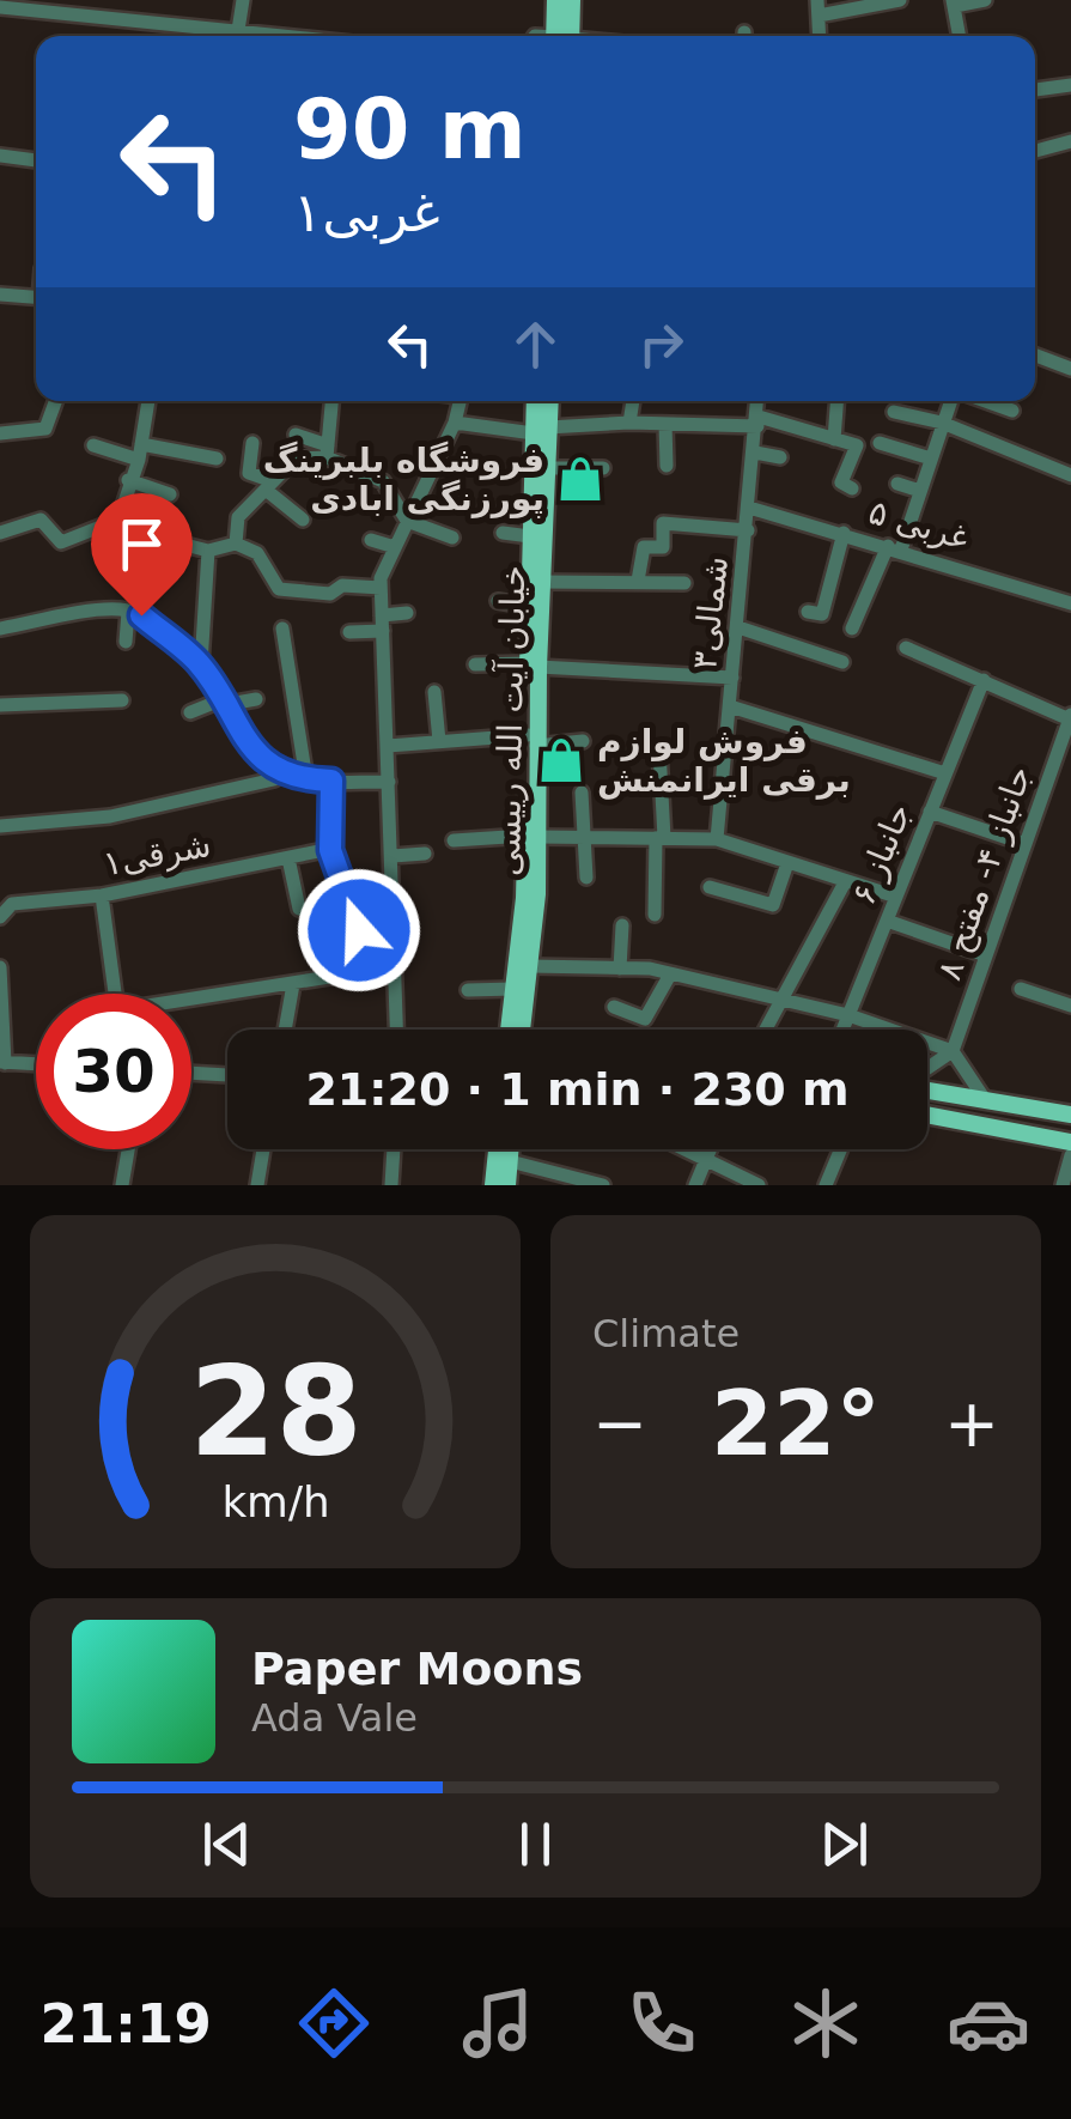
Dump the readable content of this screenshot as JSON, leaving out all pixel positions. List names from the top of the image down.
{
  "streets": {
    "main road": ["خیابان آیت الله رییسی"],
    "street": [
      "غربی ۵",
      "شمالی۳",
      "شرقی۱",
      "جانباز ۶",
      "جانباز ۴- مفتح ۸"
    ]
  },
  "crossings": [
    ["غربی ۵", "شمالی۳"]
  ],
  "places": {
    "shop": ["فروشگاه بلبرینگ پورزنگی ابادی", "فروش لوازم برقی ایرانمنش"]
  },
  "page": {
    "turn": ["90 m", "غربی۱"],
    "limit": "30",
    "trip": "21:20 · 1 min · 230 m",
    "tile": "Climate",
    "heat": ["−", "22°", "+"],
    "song": ["Paper Moons", "Ada Vale"],
    "tabs": "21:19",
    "gauge": ["28", "km/h"]
  }
}
